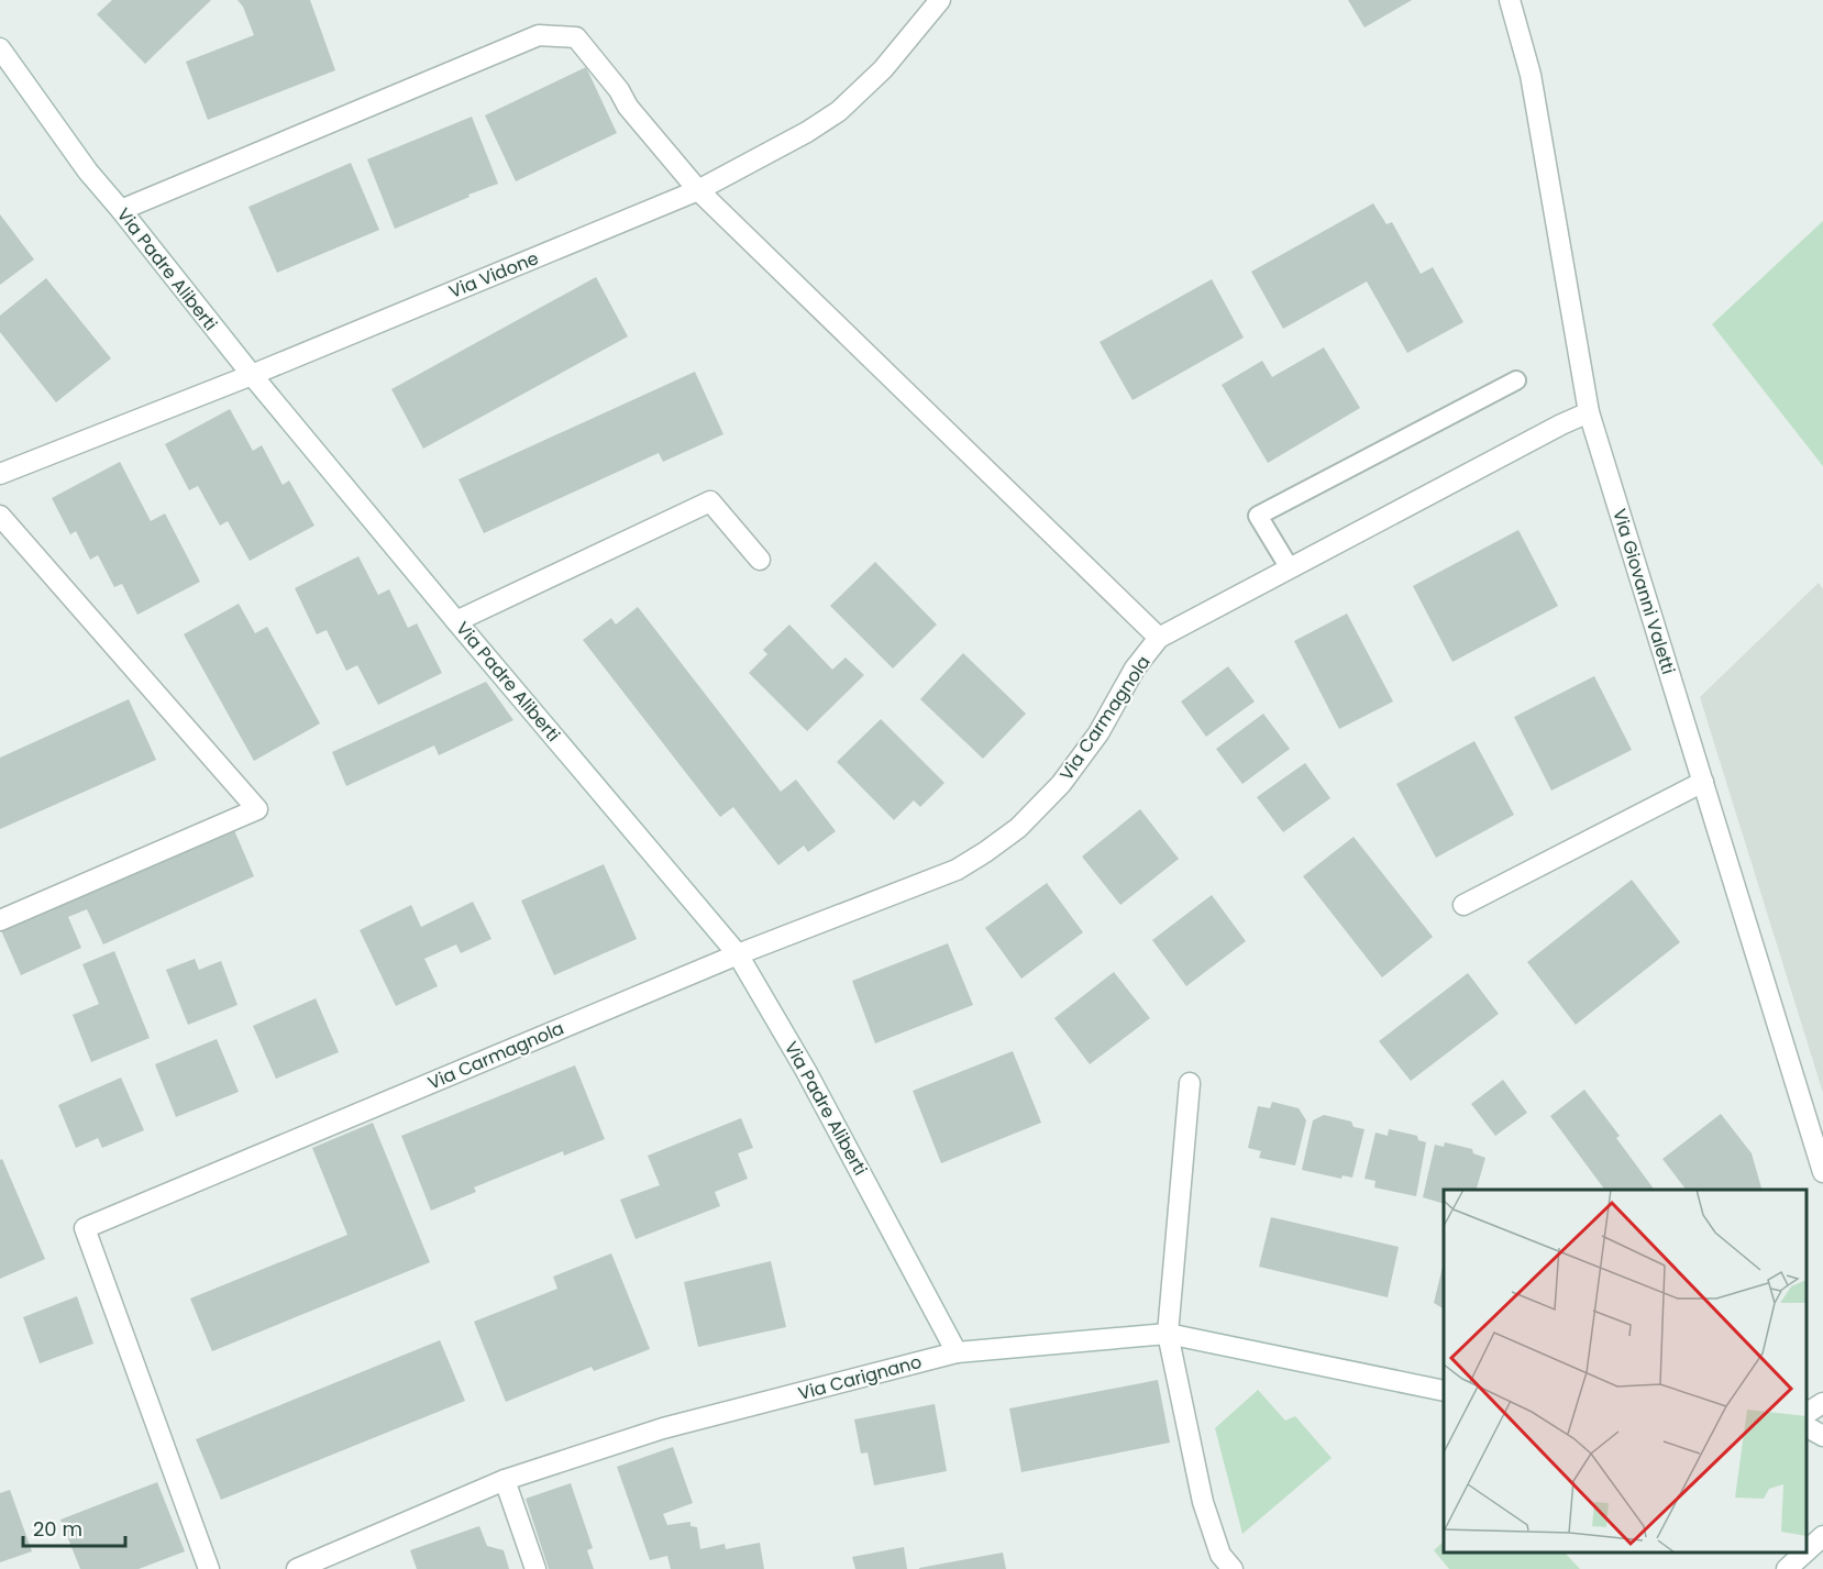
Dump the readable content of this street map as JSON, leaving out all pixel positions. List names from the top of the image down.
{
  "streets": {
    "street": [
      "Via Padre Aliberti",
      "Via Vidone",
      "Via Giovanni Valetti",
      "Via Carmagnola",
      "Via Carignano"
    ]
  },
  "crossings": [
    ["Via Padre Aliberti", "Via Vidone"],
    ["Via Padre Aliberti", "Via Carmagnola"],
    ["Via Padre Aliberti", "Via Carignano"]
  ],
  "scale_bar": "20 m"
}
